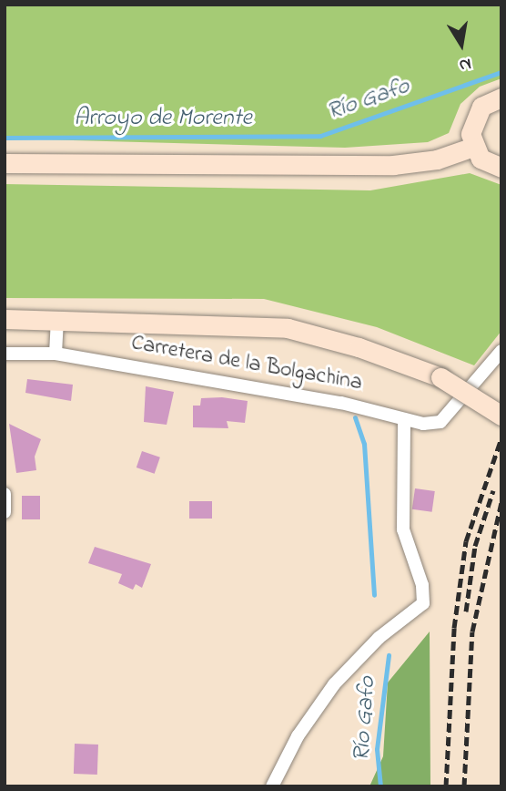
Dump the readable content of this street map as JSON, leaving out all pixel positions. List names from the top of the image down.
{
  "streets": {
    "street": ["Carretera de la Bolgachina"]
  },
  "water": ["Río Gafo", "Arroyo de Morente"],
  "north": "bottom"
}
